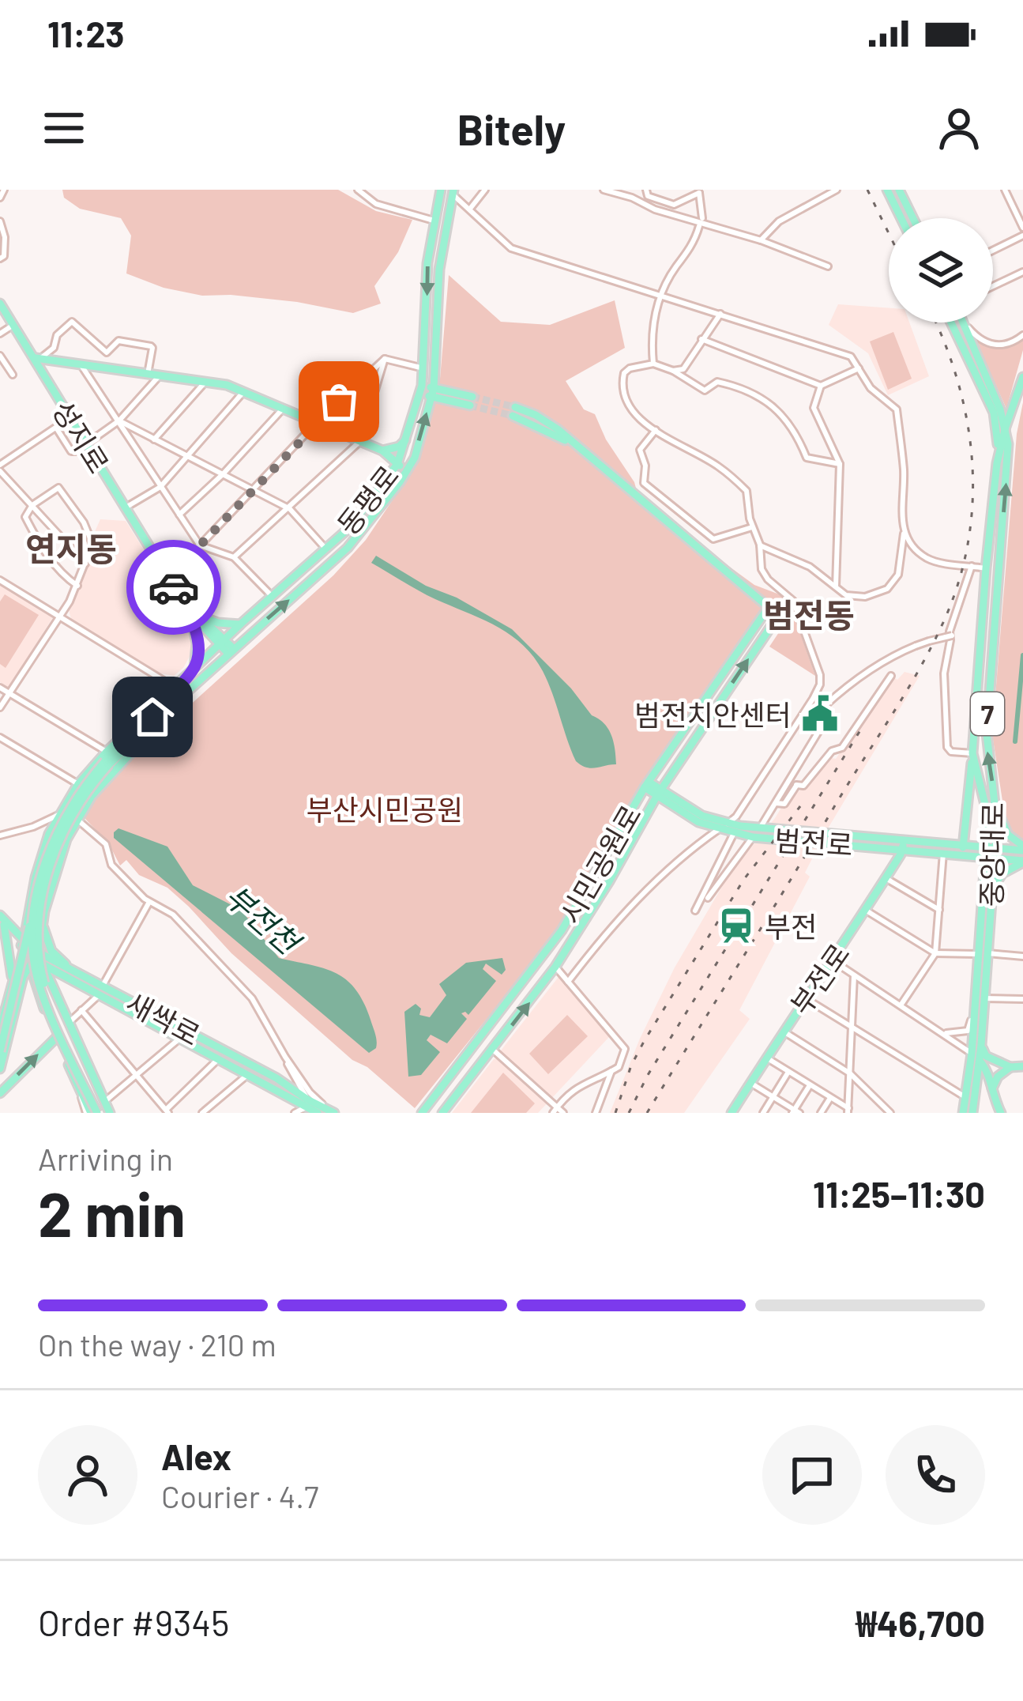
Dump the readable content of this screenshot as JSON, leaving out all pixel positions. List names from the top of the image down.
{
  "streets": {
    "main road": [
      "성지로",
      "동평로",
      "7",
      "범전로",
      "중앙대로",
      "시민공원로",
      "부전로",
      "새싹로"
    ]
  },
  "crossings": [
    ["성지로", "동평로"],
    ["범전로", "중앙대로"],
    ["범전로", "시민공원로"],
    ["범전로", "부전로"]
  ],
  "districts": ["연지동", "범전동"],
  "water": ["부전천"],
  "parks": ["부산시민공원"],
  "places": {
    "public building": ["범전치안센터"],
    "station": ["부전"]
  },
  "page": {
    "status": "11:23",
    "header": "Bitely",
    "heading": ["2 min", "Arriving in", "11:25–11:30"],
    "panel": [
      "Alex",
      "Courier · 4.7",
      "Order #9345",
      "₩46,700"
    ],
    "bar": "On the way · 210 m"
  }
}
